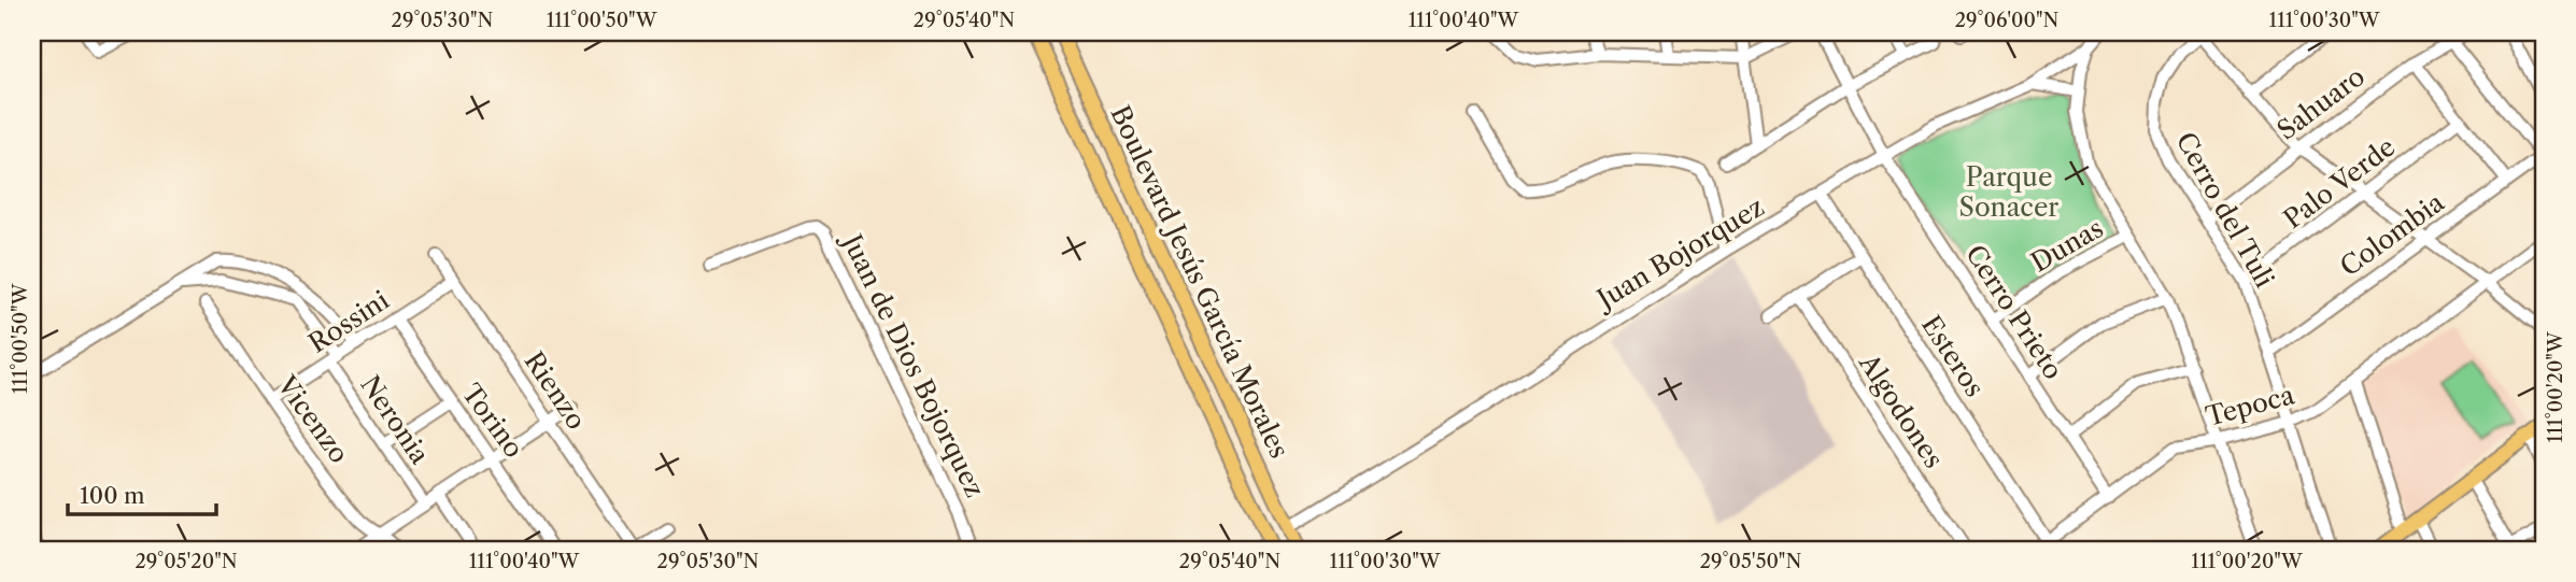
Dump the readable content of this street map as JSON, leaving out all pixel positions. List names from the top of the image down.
{
  "streets": {
    "main road": ["Boulevard Jesús García Morales"],
    "street": [
      "Sahuaro",
      "Palo Verde",
      "Cerro del Tuli",
      "Colombia",
      "Dunas",
      "Juan Bojorquez",
      "Cerro Prieto",
      "Rossini",
      "Esteros",
      "Juan de Dios Bojorquez",
      "Rienzo",
      "Tepoca",
      "Algodones",
      "Vicenzo",
      "Neronia",
      "Torino"
    ]
  },
  "crossings": [
    ["Sahuaro", "Cerro del Tuli"],
    ["Palo Verde", "Cerro del Tuli"],
    ["Cerro del Tuli", "Colombia"],
    ["Cerro del Tuli", "Tepoca"],
    ["Dunas", "Cerro Prieto"],
    ["Juan Bojorquez", "Boulevard Jesús García Morales"],
    ["Juan Bojorquez", "Cerro Prieto"],
    ["Juan Bojorquez", "Esteros"],
    ["Cerro Prieto", "Tepoca"],
    ["Rossini", "Rienzo"],
    ["Rossini", "Vicenzo"],
    ["Rossini", "Neronia"],
    ["Rossini", "Torino"],
    ["Esteros", "Tepoca"]
  ],
  "parks": ["Parque Sonacer"],
  "scale_bar": "100 m",
  "coordinates": [
    "29°05'30\"N",
    "111°00'50\"W",
    "29°05'40\"N",
    "111°00'40\"W",
    "29°06'00\"N",
    "111°00'30\"W",
    "111°00'20\"W",
    "29°05'20\"N",
    "29°05'50\"N"
  ]
}
